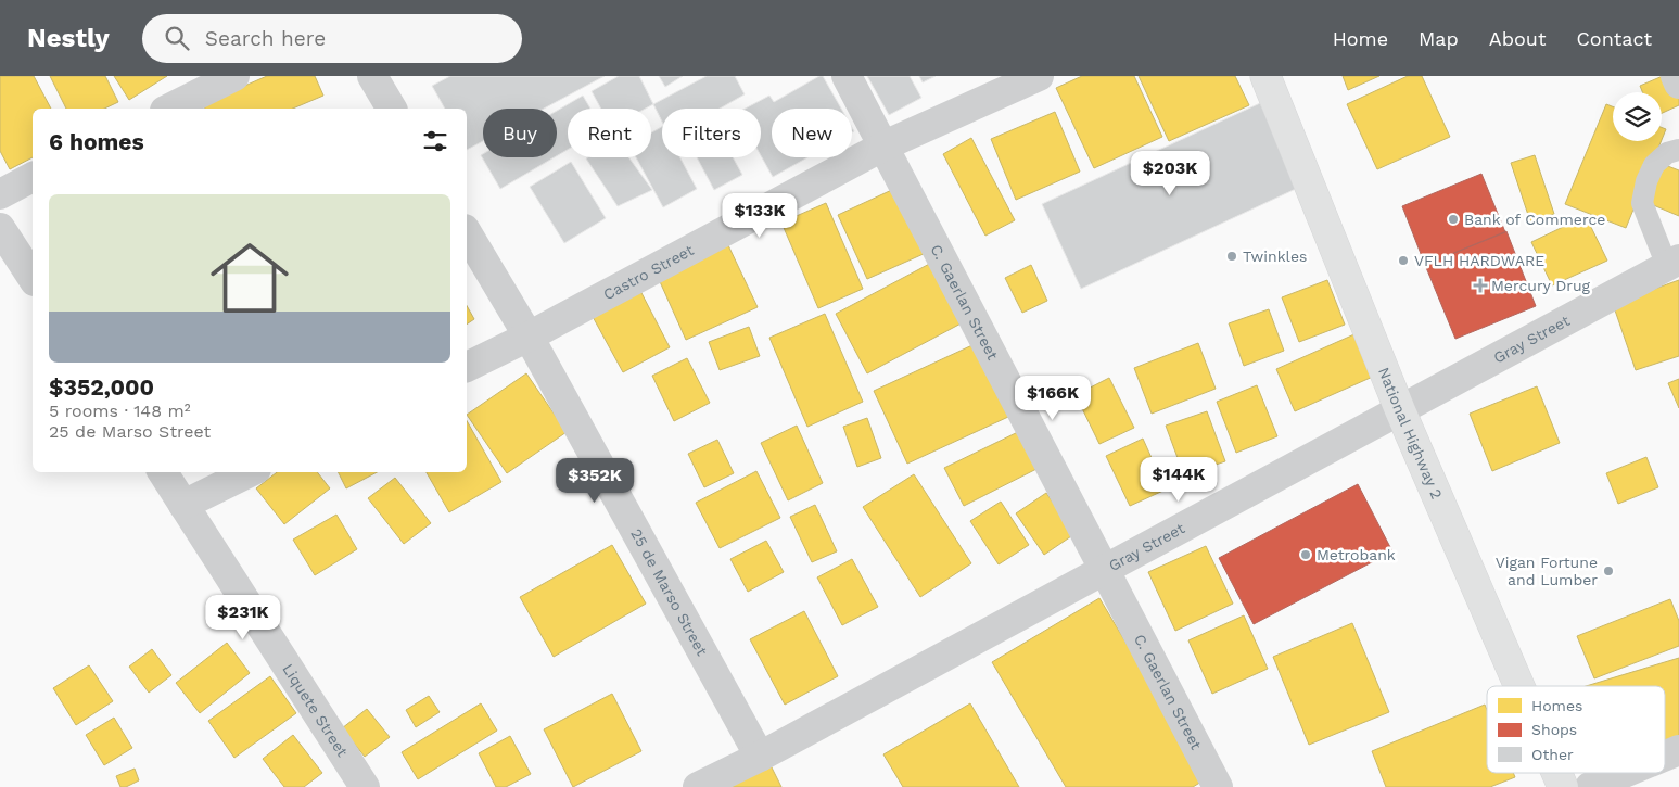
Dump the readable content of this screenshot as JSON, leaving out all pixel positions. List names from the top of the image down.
{
  "streets": {
    "main road": ["National Highway 2"],
    "street": [
      "Castro Street",
      "C. Gaerlan Street",
      "Gray Street",
      "25 de Marso Street",
      "Liquete Street"
    ]
  },
  "crossings": [
    ["Castro Street", "C. Gaerlan Street"],
    ["Castro Street", "25 de Marso Street"],
    ["C. Gaerlan Street", "Gray Street"],
    ["Gray Street", "National Highway 2"],
    ["Gray Street", "25 de Marso Street"]
  ],
  "places": {
    "other": [
      "Bank of Commerce",
      "Twinkles",
      "VFLH HARDWARE",
      "Metrobank",
      "Vigan Fortune and Lumber"
    ],
    "health": ["Mercury Drug"]
  },
  "legend": ["Homes", "Shops", "Other"],
  "page": {
    "header": "Nestly",
    "search": "Search here",
    "nav": [
      "Home",
      "Map",
      "About",
      "Contact"
    ],
    "chip": [
      "Buy",
      "Rent",
      "Filters",
      "New"
    ],
    "heading": "6 homes",
    "price": [
      "$203K",
      "$133K",
      "$166K",
      "$144K",
      "$352K",
      "$231K"
    ],
    "list": [
      {
        "name": "$352,000",
        "note": "5 rooms · 148 m² · 25 de Marso Street"
      }
    ]
  }
}
